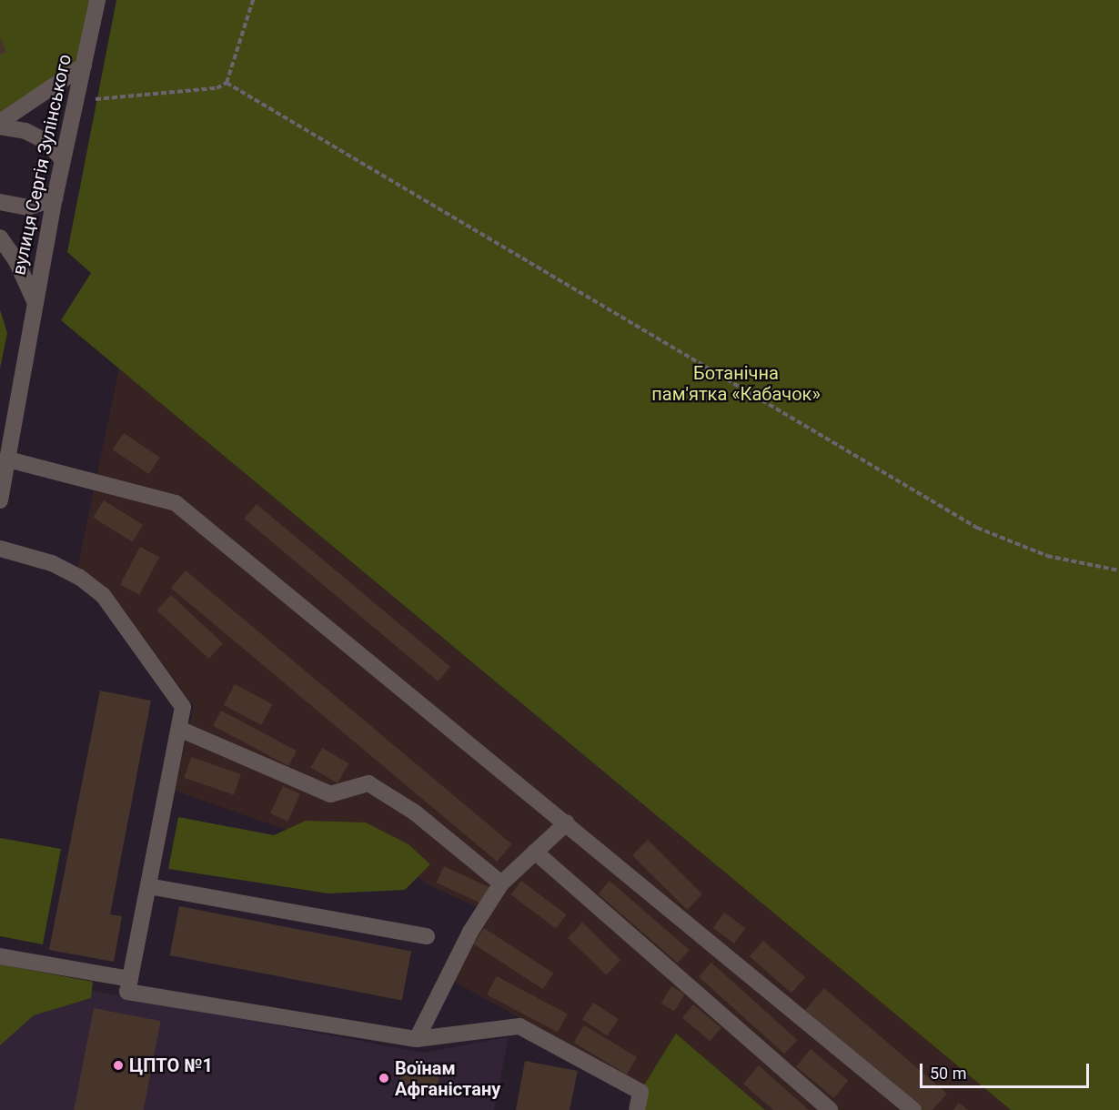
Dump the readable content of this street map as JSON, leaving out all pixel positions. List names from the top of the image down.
{
  "streets": {
    "street": ["вулиця Сергія Зулінського"]
  },
  "parks": ["Ботанічна пам'ятка «Кабачок»"],
  "places": ["ЦПТО №1", "Воїнам Афганістану"],
  "scale_bar": "50 m"
}
